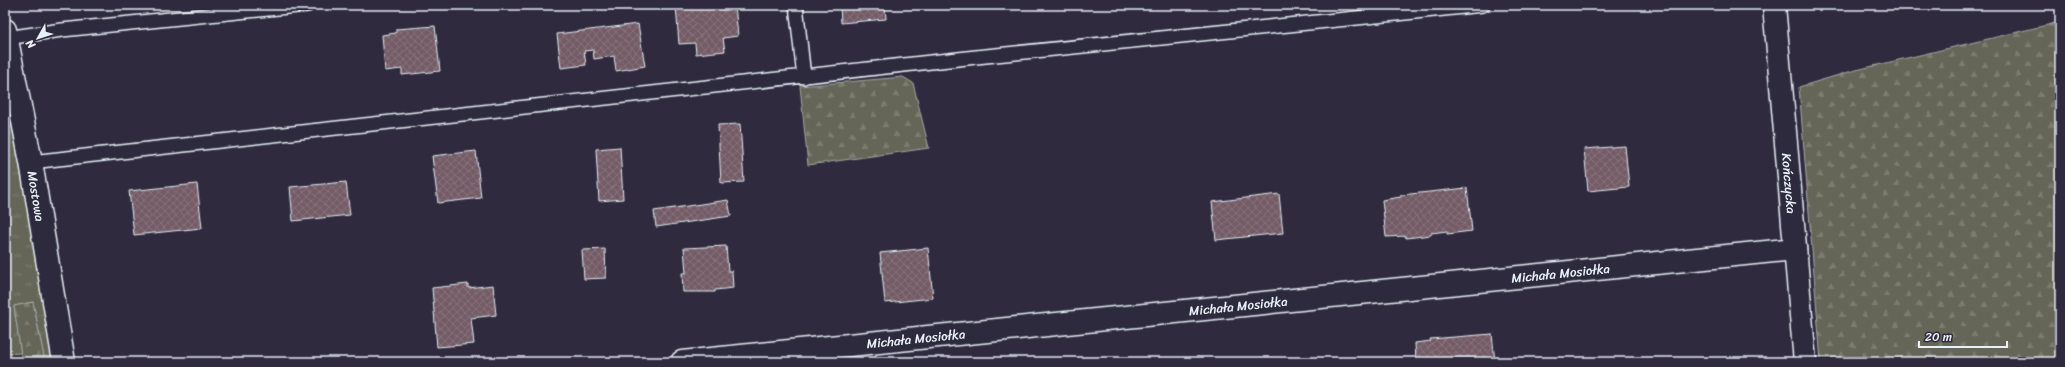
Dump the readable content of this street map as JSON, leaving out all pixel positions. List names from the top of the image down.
{
  "streets": {
    "street": ["Kończycka", "Mostowa", "Michała Mosiołka"]
  },
  "crossings": [
    ["Kończycka", "Michała Mosiołka"]
  ],
  "scale_bar": "20 m",
  "north": "bottom left"
}
